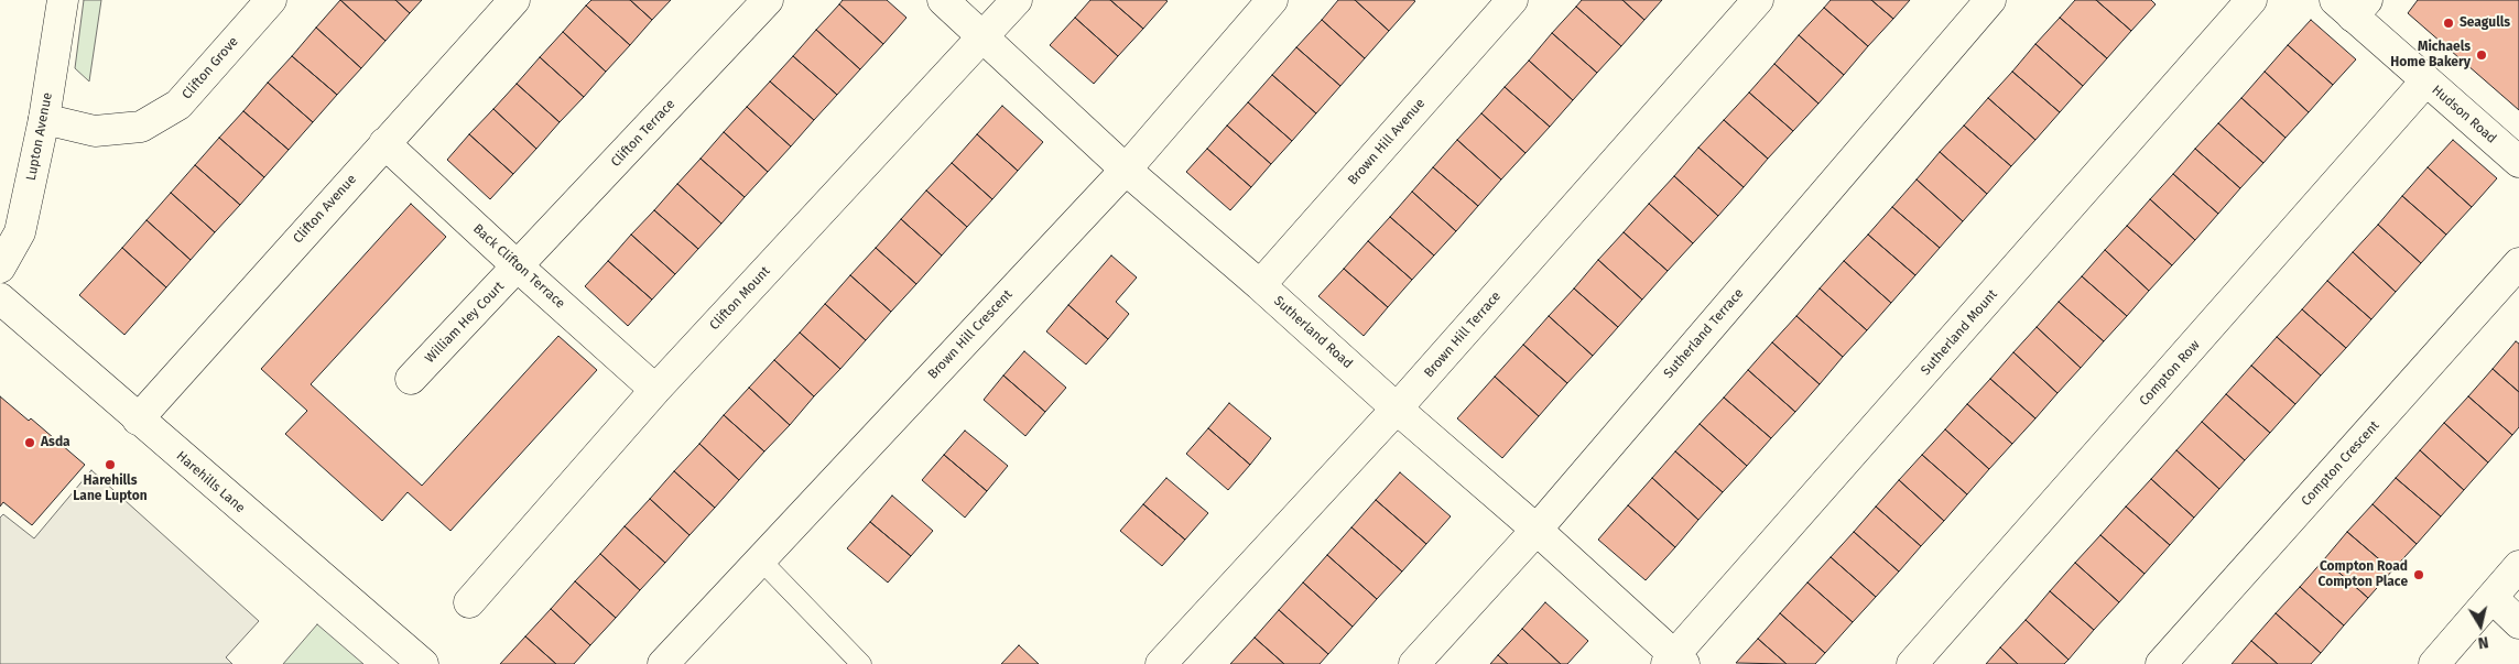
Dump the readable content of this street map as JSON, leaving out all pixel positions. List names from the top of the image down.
{
  "streets": {
    "street": [
      "Clifton Grove",
      "Hudson Road",
      "Clifton Terrace",
      "Lupton Avenue",
      "Brown Hill Avenue",
      "Clifton Avenue",
      "Back Clifton Terrace",
      "Clifton Mount",
      "William Hey Court",
      "Sutherland Road",
      "Sutherland Mount",
      "Sutherland Terrace",
      "Brown Hill Crescent",
      "Brown Hill Terrace",
      "Compton Row",
      "Compton Crescent",
      "Harehills Lane"
    ]
  },
  "crossings": [
    ["Clifton Grove", "Lupton Avenue"],
    ["Hudson Road", "Compton Row"],
    ["Clifton Terrace", "Back Clifton Terrace"],
    ["Clifton Terrace", "William Hey Court"],
    ["Brown Hill Avenue", "Sutherland Road"],
    ["Clifton Avenue", "Back Clifton Terrace"],
    ["Clifton Avenue", "Harehills Lane"],
    ["Back Clifton Terrace", "Clifton Mount"],
    ["Back Clifton Terrace", "William Hey Court"],
    ["Clifton Mount", "Sutherland Road"],
    ["Sutherland Road", "Sutherland Mount"],
    ["Sutherland Road", "Sutherland Terrace"],
    ["Sutherland Road", "Brown Hill Crescent"],
    ["Sutherland Road", "Brown Hill Terrace"]
  ],
  "places": [
    "Seagulls",
    "Michaels Home Bakery",
    "Asda",
    "Harehills Lane Lupton",
    "Compton Road Compton Place"
  ],
  "north": "bottom"
}
